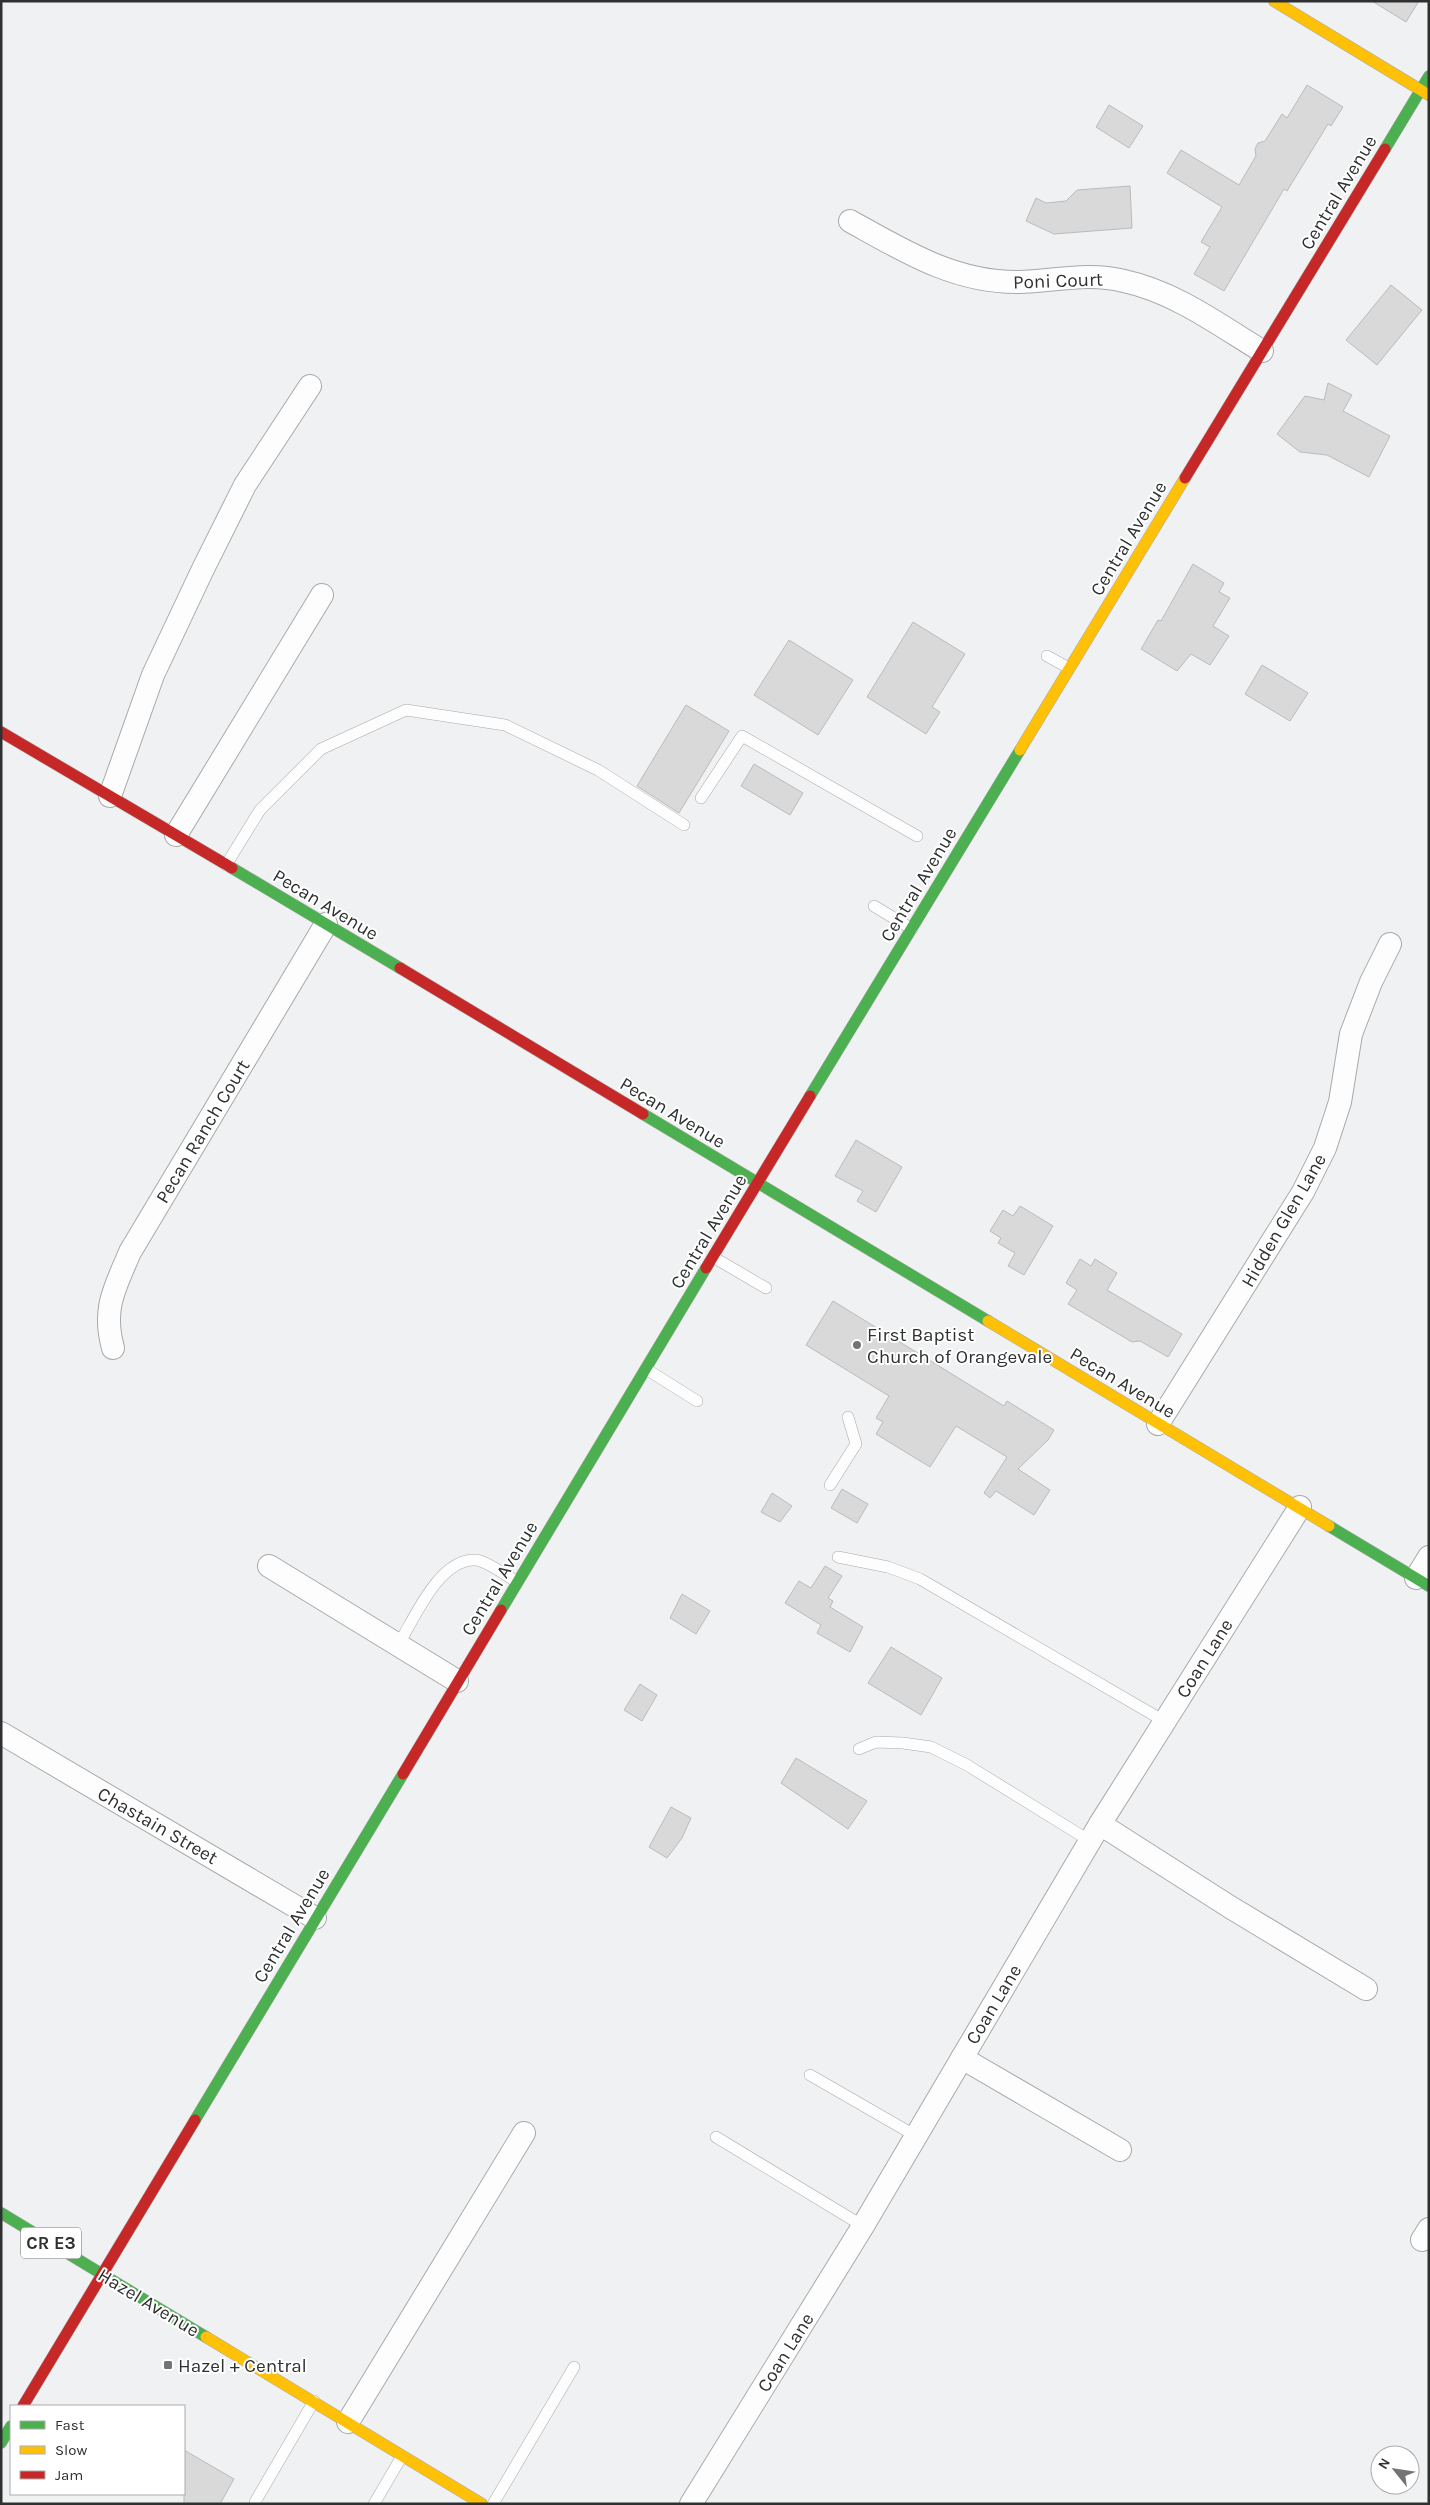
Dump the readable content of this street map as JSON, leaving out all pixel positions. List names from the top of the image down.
{
  "streets": {
    "street": [
      "Central Avenue",
      "Poni Court",
      "Pecan Avenue",
      "Pecan Ranch Court",
      "Hidden Glen Lane",
      "Coan Lane",
      "Chastain Street",
      "CR E3",
      "Hazel Avenue"
    ]
  },
  "crossings": [
    ["Central Avenue", "Poni Court"],
    ["Central Avenue", "Pecan Avenue"],
    ["Central Avenue", "Chastain Street"],
    ["Central Avenue", "Hazel Avenue"],
    ["Pecan Avenue", "Pecan Ranch Court"],
    ["Pecan Avenue", "Hidden Glen Lane"],
    ["Pecan Avenue", "Coan Lane"]
  ],
  "places": {
    "other": ["First Baptist Church of Orangevale"],
    "transit": ["Hazel + Central"]
  },
  "legend": ["Fast", "Slow", "Jam"],
  "north": "top left"
}
